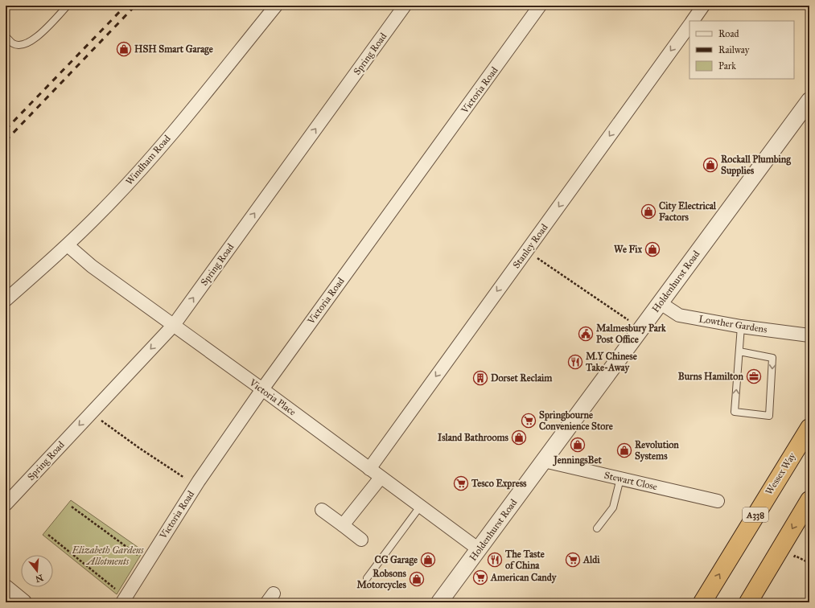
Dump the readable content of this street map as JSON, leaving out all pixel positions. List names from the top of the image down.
{
  "streets": {
    "highway": ["Wessex Way", "A338"],
    "street": [
      "Spring Road",
      "Victoria Road",
      "Windham Road",
      "Stanley Road",
      "Holdenhurst Road",
      "Lowther Gardens",
      "Victoria Place",
      "Stewart Close"
    ]
  },
  "crossings": [
    ["Spring Road", "Victoria Place"],
    ["Victoria Road", "Victoria Place"],
    ["Windham Road", "Victoria Place"],
    ["Stanley Road", "Victoria Place"],
    ["Holdenhurst Road", "Lowther Gardens"],
    ["Holdenhurst Road", "Victoria Place"],
    ["Holdenhurst Road", "Stewart Close"]
  ],
  "one_way": ["Stanley Road"],
  "parks": ["Elizabeth Gardens Allotments"],
  "places": {
    "shop": [
      "HSH Smart Garage",
      "Rockall Plumbing Supplies",
      "City Electrical Factors",
      "We Fix",
      "Island Bathrooms",
      "JenningsBet",
      "Revolution Systems",
      "CG Garage",
      "Robsons Motorcycles"
    ],
    "public building": ["Malmesbury Park Post Office"],
    "restaurant": ["M.Y Chinese Take-Away", "The Taste of China"],
    "office": ["Burns Hamilton"],
    "building": ["Dorset Reclaim"],
    "supermarket": [
      "Springbourne Convenience Store",
      "Tesco Express",
      "Aldi",
      "American Candy"
    ]
  },
  "legend": ["Road", "Railway", "Park"],
  "north": "bottom"
}
